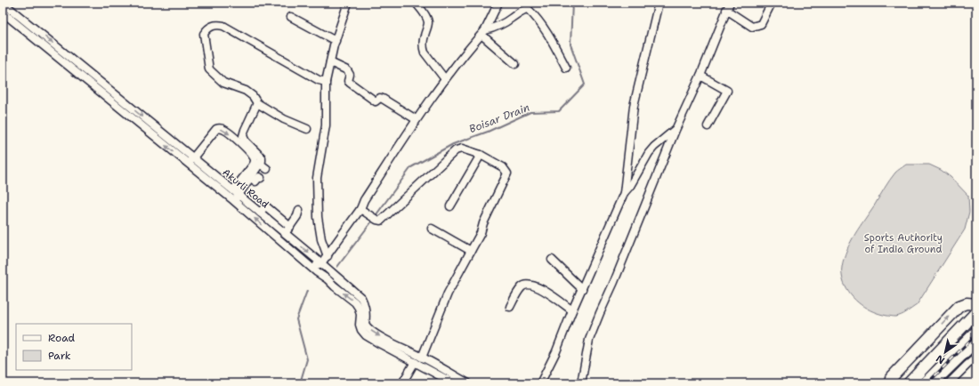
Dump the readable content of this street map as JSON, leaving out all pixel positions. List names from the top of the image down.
{
  "streets": {
    "street": ["Akurli Road"]
  },
  "water": ["Boisar Drain"],
  "parks": ["Sports Authority of India Ground"],
  "legend": ["Road", "Park"],
  "north": "bottom left"
}
